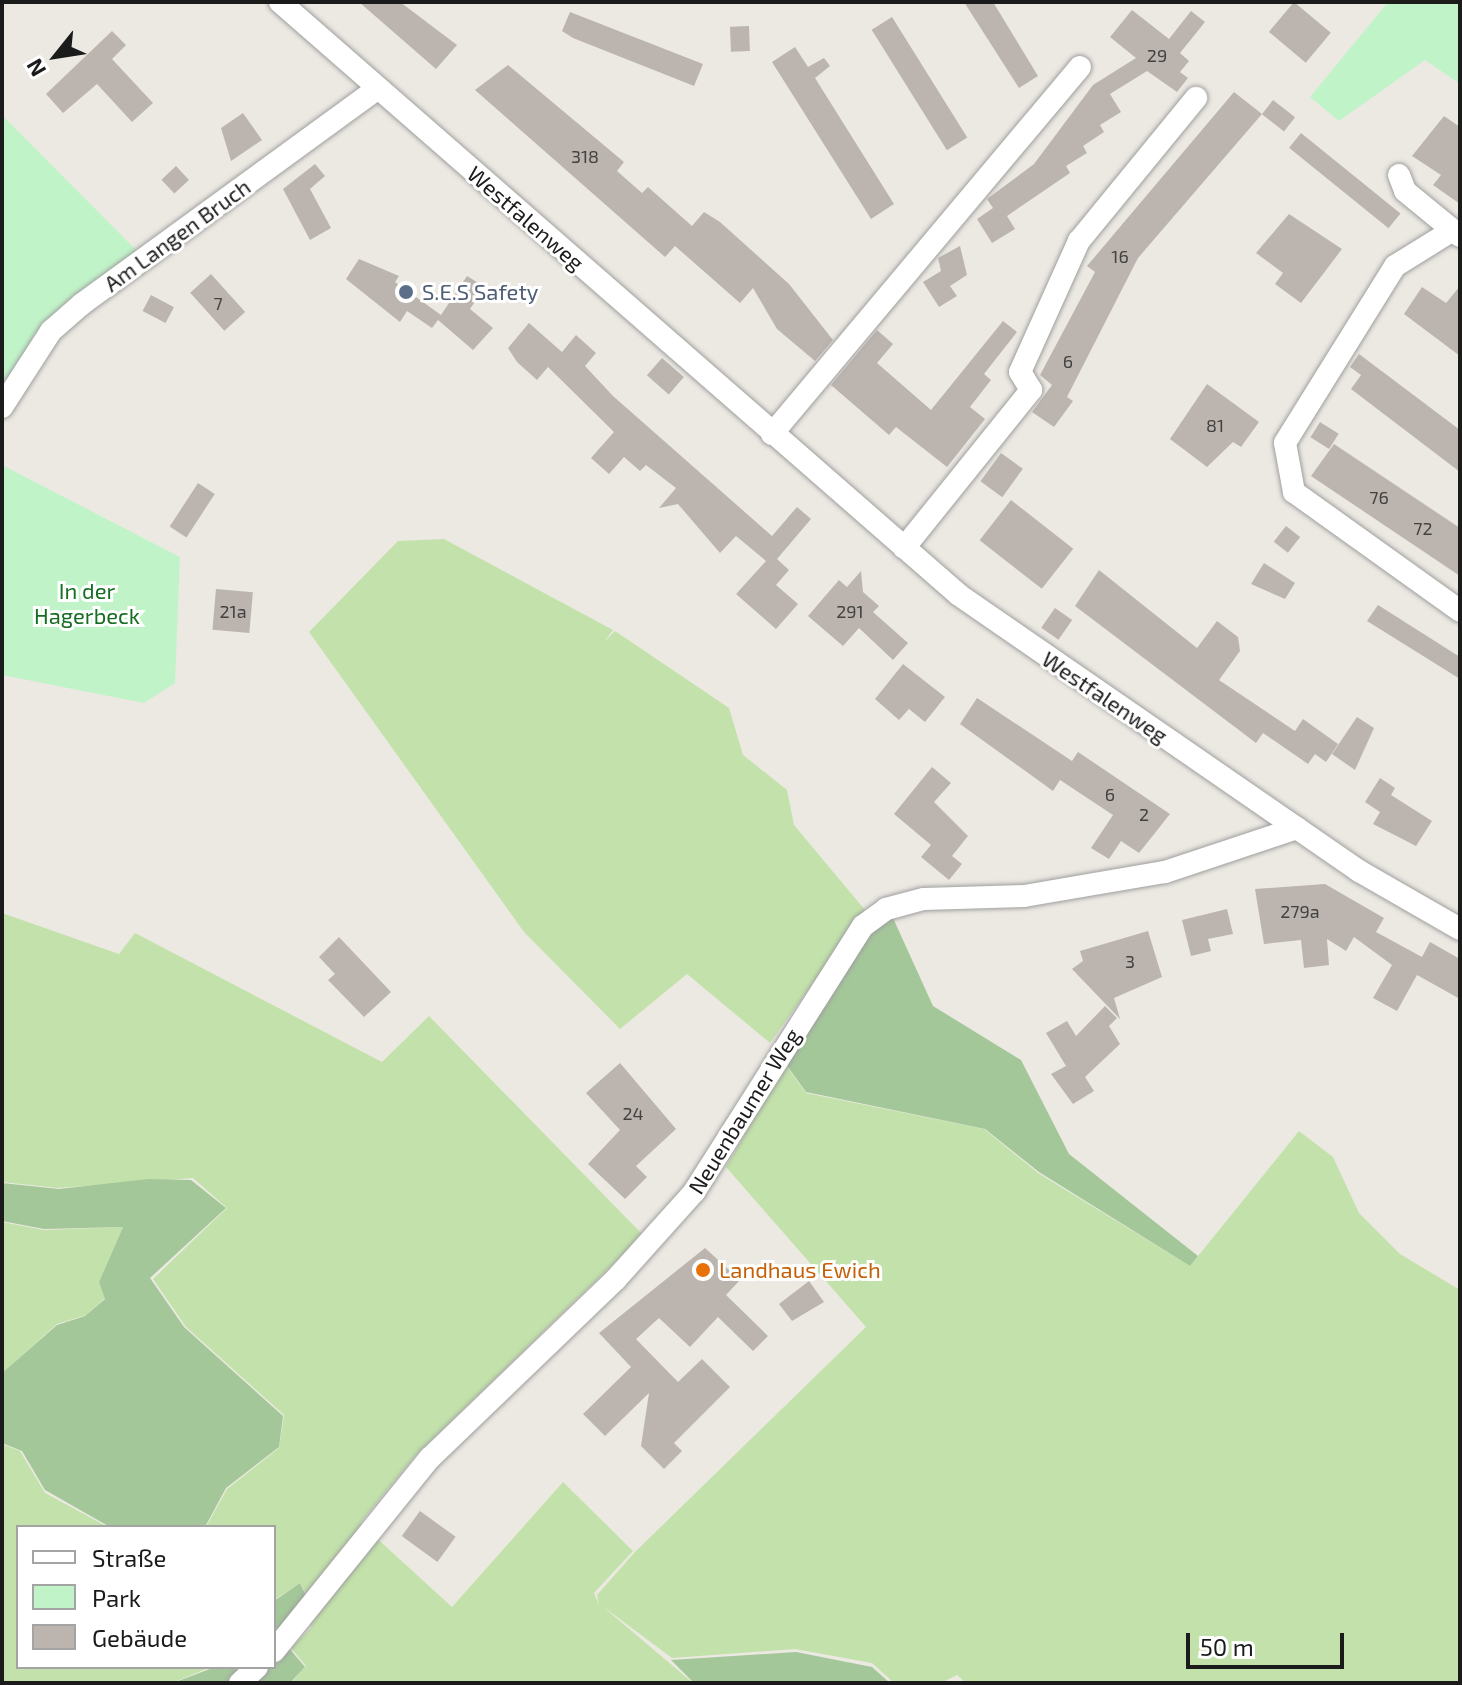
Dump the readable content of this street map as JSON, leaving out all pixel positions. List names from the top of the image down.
{
  "streets": {
    "street": ["Westfalenweg", "Am Langen Bruch", "Neuenbaumer Weg"]
  },
  "crossings": [
    ["Westfalenweg", "Am Langen Bruch"],
    ["Westfalenweg", "Neuenbaumer Weg"]
  ],
  "parks": ["In der Hagerbeck"],
  "places": ["S.E.S Safety", "Landhaus Ewich"],
  "house_numbers": [
    "29",
    "318",
    "16",
    "7",
    "6",
    "81",
    "76",
    "72",
    "21a",
    "291",
    "6",
    "2",
    "279a",
    "3",
    "24"
  ],
  "legend": ["Straße", "Park", "Gebäude"],
  "scale_bar": "50 m",
  "north": "bottom left"
}
